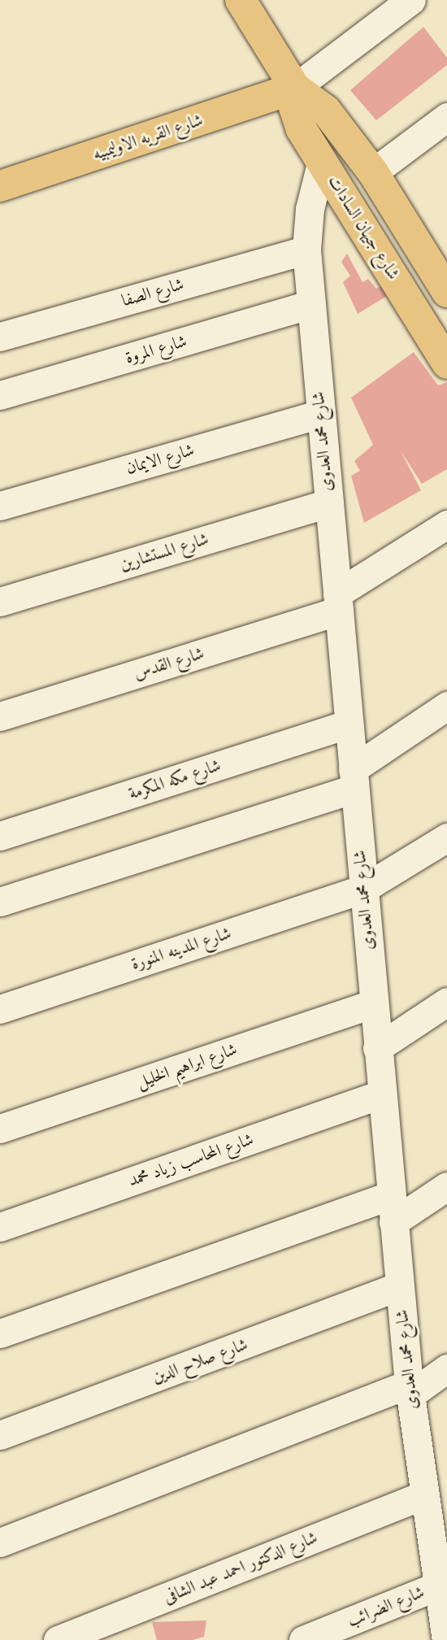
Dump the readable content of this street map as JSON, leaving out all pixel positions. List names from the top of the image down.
{
  "streets": {
    "main road": ["شارع القريه الاوليمبيه", "شارع جيهان السادات"],
    "street": [
      "شارع الصفا",
      "شارع المروة",
      "شارع محمد العدوى",
      "شارع الايمان",
      "شارع المستشارين",
      "شارع القدس",
      "شارع مكه المكرمة",
      "شارع المدينه المنورة",
      "شارع ابراهيم الخليل",
      "شارع المحاسب زياد محمد",
      "شارع صلاح الدين",
      "شارع الدكتور احمد عبد الشافى",
      "شارع الضرائب"
    ]
  },
  "crossings": [
    ["شارع القريه الاوليمبيه", "شارع جيهان السادات"],
    ["شارع جيهان السادات", "شارع محمد العدوى"],
    ["شارع الصفا", "شارع محمد العدوى"],
    ["شارع المروة", "شارع محمد العدوى"],
    ["شارع محمد العدوى", "شارع الايمان"],
    ["شارع محمد العدوى", "شارع المستشارين"],
    ["شارع محمد العدوى", "شارع القدس"],
    ["شارع محمد العدوى", "شارع مكه المكرمة"],
    ["شارع محمد العدوى", "شارع المدينه المنورة"],
    ["شارع محمد العدوى", "شارع ابراهيم الخليل"],
    ["شارع محمد العدوى", "شارع المحاسب زياد محمد"],
    ["شارع محمد العدوى", "شارع صلاح الدين"],
    ["شارع محمد العدوى", "شارع الدكتور احمد عبد الشافى"],
    ["شارع محمد العدوى", "شارع الضرائب"]
  ]
}
